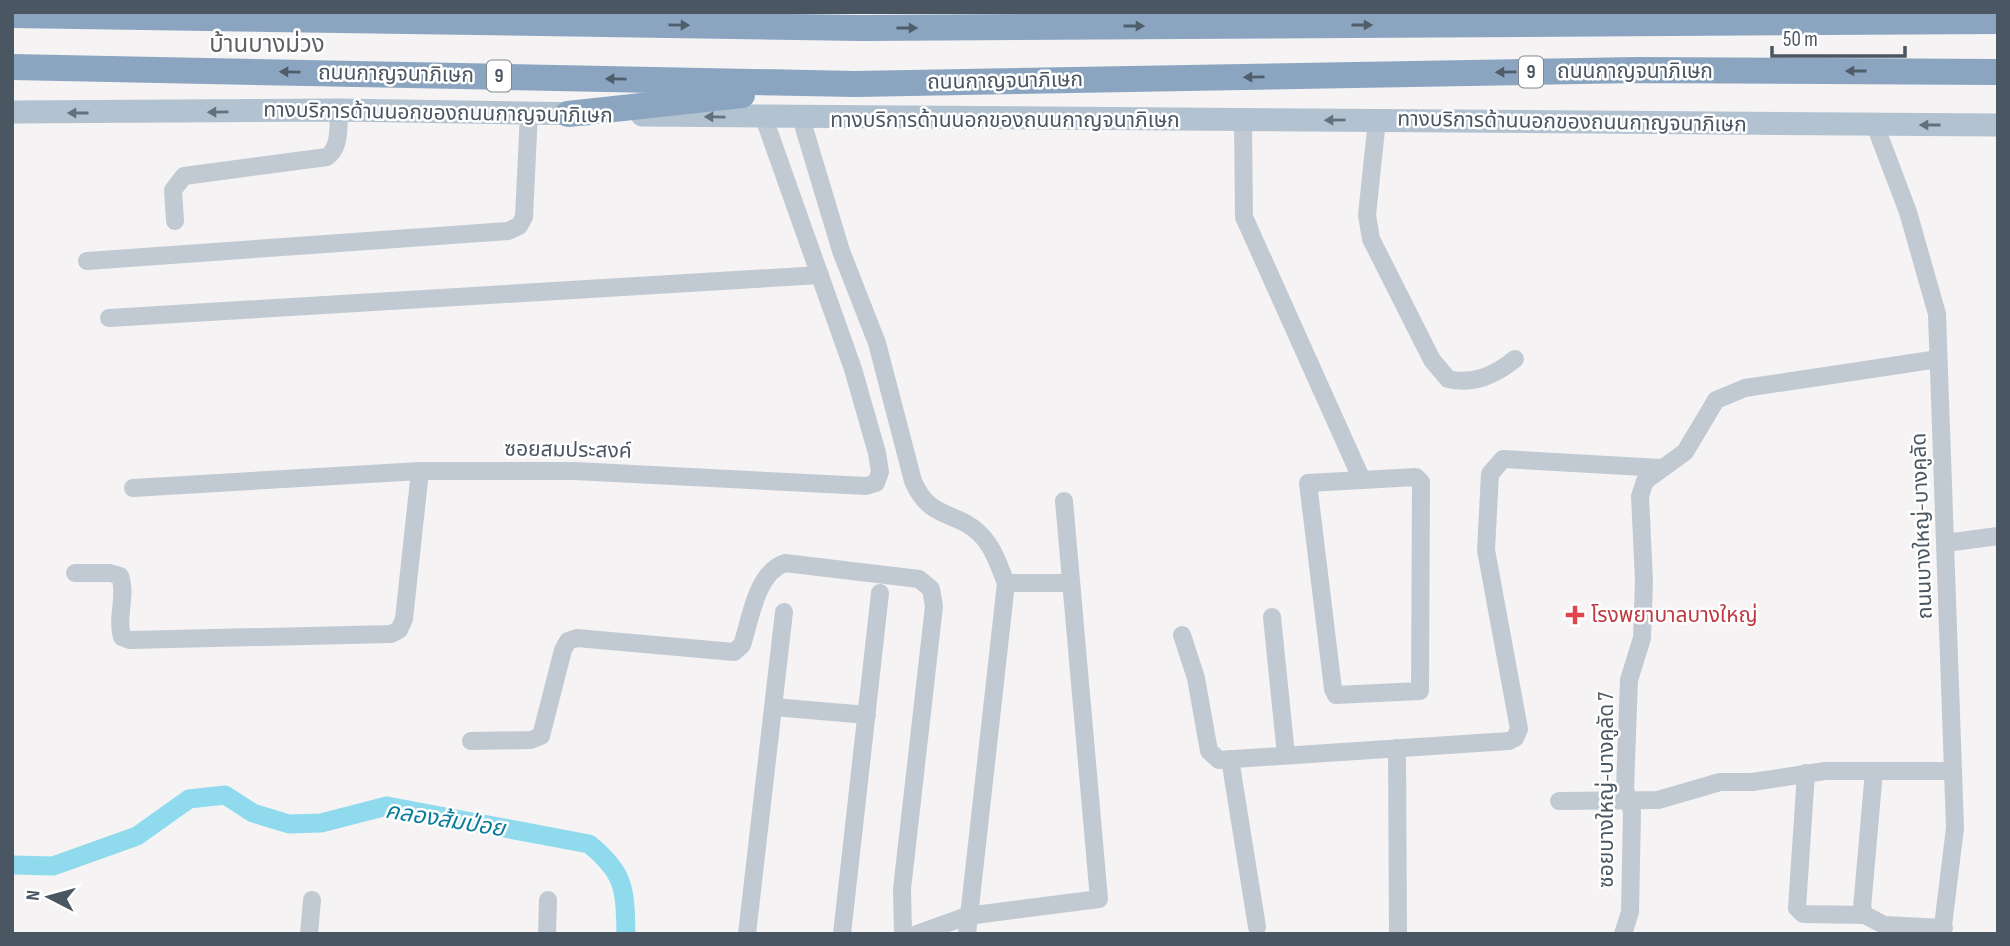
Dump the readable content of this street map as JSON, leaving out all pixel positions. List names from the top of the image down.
{
  "streets": {
    "highway": ["ถนนกาญจนาภิเษก", "9"],
    "main road": ["ทางบริการด้านนอกของถนนกาญจนาภิเษก"],
    "street": ["ซอยสมประสงค์", "ถนนบางใหญ่-บางคูลัด", "ซอยบางใหญ่-บางคูลัด 7"]
  },
  "crossings": [
    ["ทางบริการด้านนอกของถนนกาญจนาภิเษก", "ซอยสมประสงค์"],
    ["ทางบริการด้านนอกของถนนกาญจนาภิเษก", "ถนนบางใหญ่-บางคูลัด"],
    ["ถนนบางใหญ่-บางคูลัด", "ซอยบางใหญ่-บางคูลัด 7"]
  ],
  "one_way": ["ทางบริการด้านนอกของถนนกาญจนาภิเษก"],
  "districts": ["บ้านบางม่วง"],
  "water": ["คลองส้มป่อย"],
  "places": {
    "health": ["โรงพยาบาลบางใหญ่"]
  },
  "scale_bar": "50 m",
  "north": "left"
}
